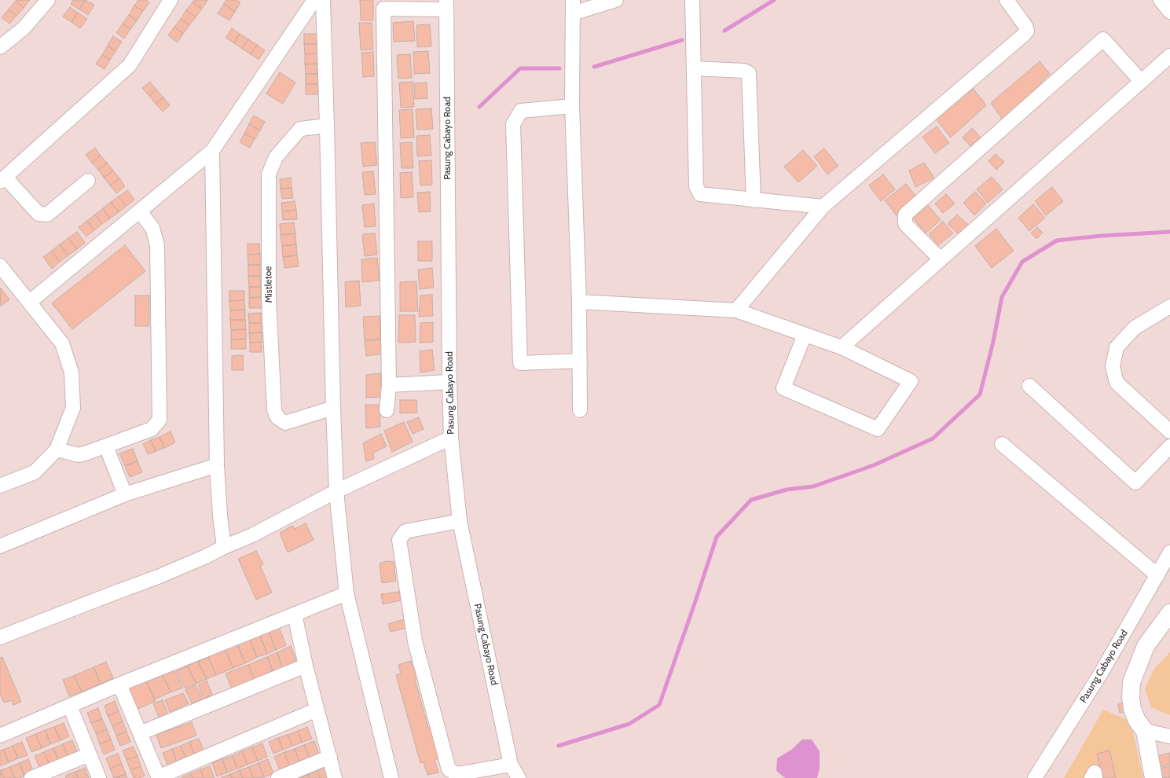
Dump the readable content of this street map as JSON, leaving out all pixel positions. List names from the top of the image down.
{
  "streets": {
    "street": ["Pasung Cabayo Road", "Mistletoe"]
  }
}
